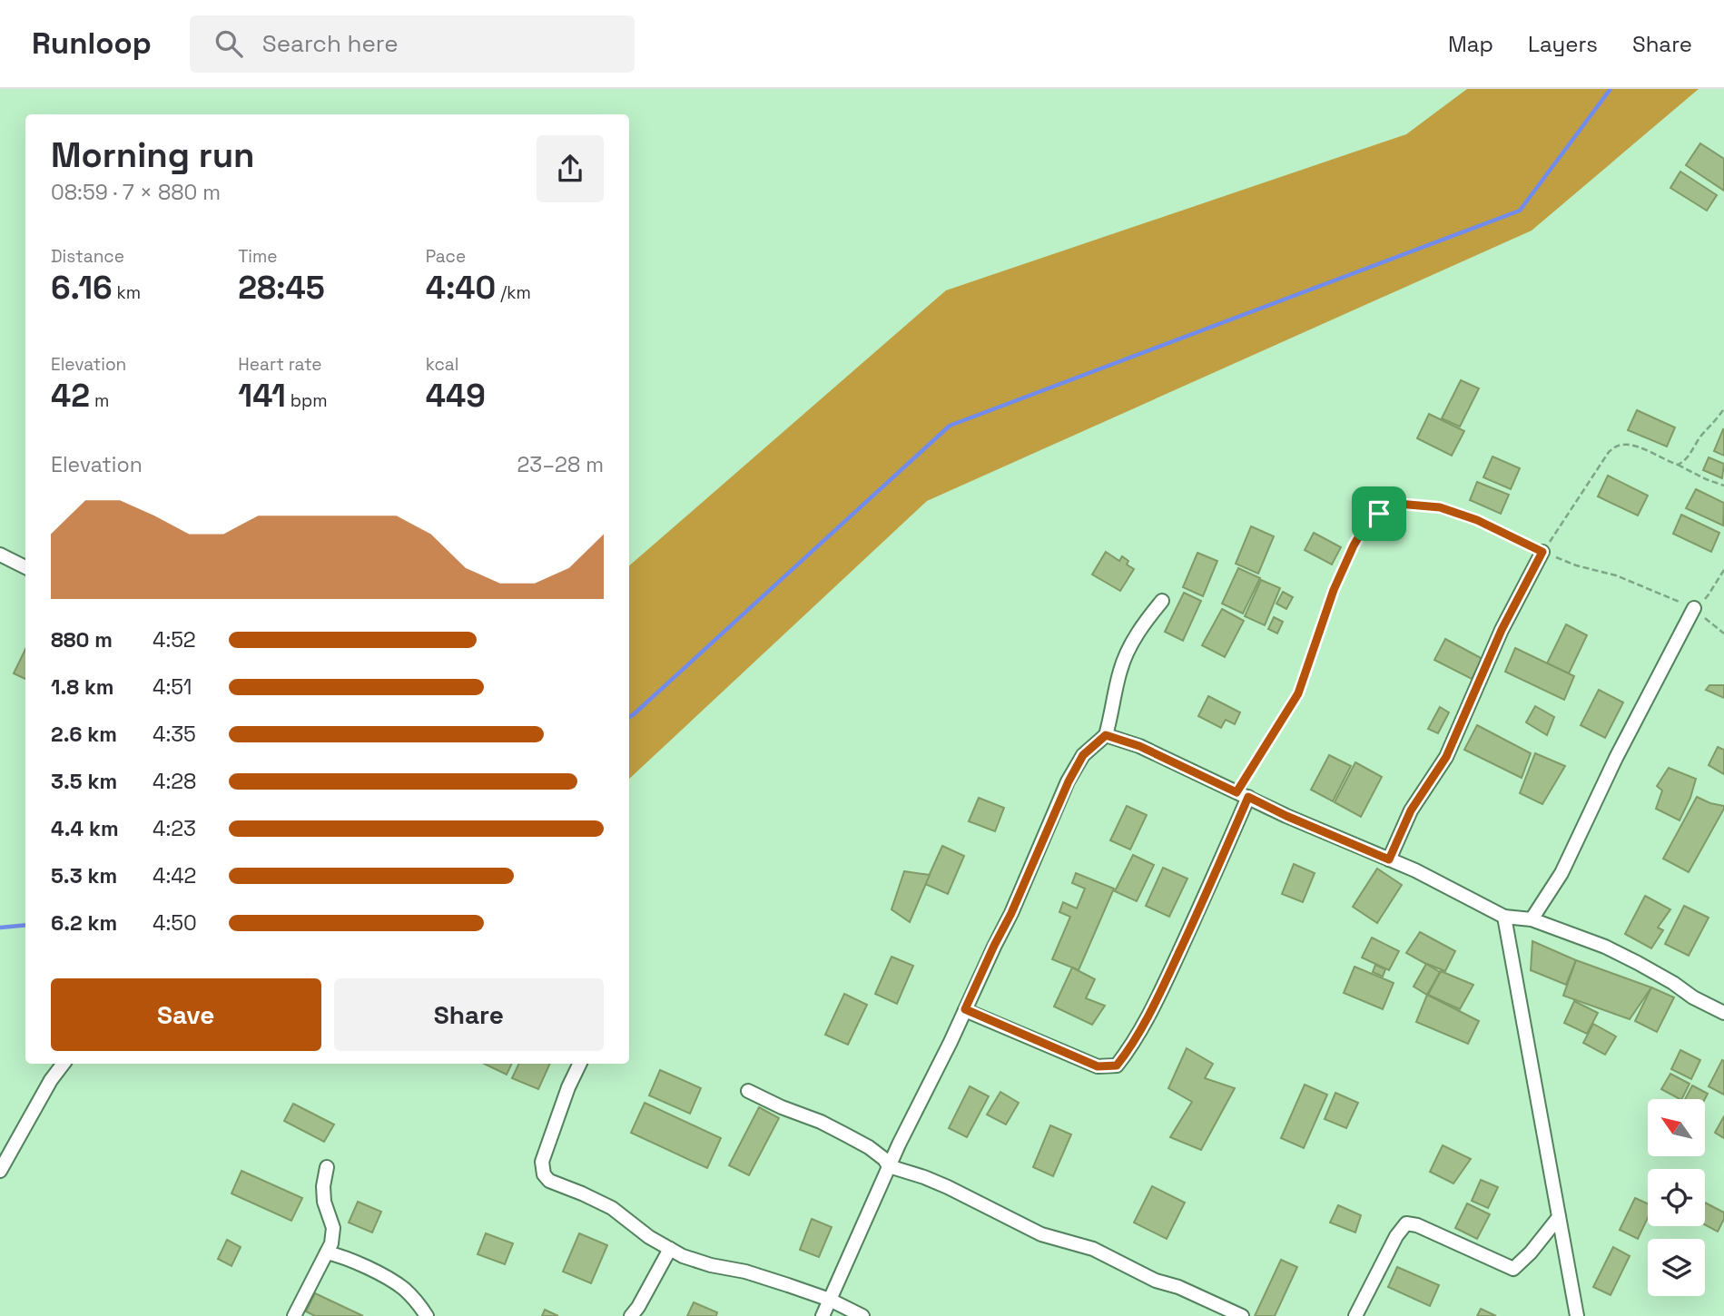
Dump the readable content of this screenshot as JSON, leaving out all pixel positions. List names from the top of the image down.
{
  "north": "top left",
  "page": {
    "header": "Runloop",
    "search": "Search here",
    "nav": ["Map", "Layers", "Share"],
    "heading": ["Morning run", "08:59 · 7 × 880 m"],
    "stats": [
      ["Distance", "6.16 km"],
      ["Time", "28:45"],
      ["Pace", "4:40 /km"],
      ["Elevation", "42 m"],
      ["Heart rate", "141 bpm"],
      ["kcal", "449"]
    ],
    "chart": ["Elevation", "23–28 m"],
    "list": [
      {
        "name": "880 m",
        "note": "4:52"
      },
      {
        "name": "1.8 km",
        "note": "4:51"
      },
      {
        "name": "2.6 km",
        "note": "4:35"
      },
      {
        "name": "3.5 km",
        "note": "4:28"
      },
      {
        "name": "4.4 km",
        "note": "4:23"
      },
      {
        "name": "5.3 km",
        "note": "4:42"
      },
      {
        "name": "6.2 km",
        "note": "4:50"
      }
    ],
    "buttons": ["Save", "Share"]
  }
}
